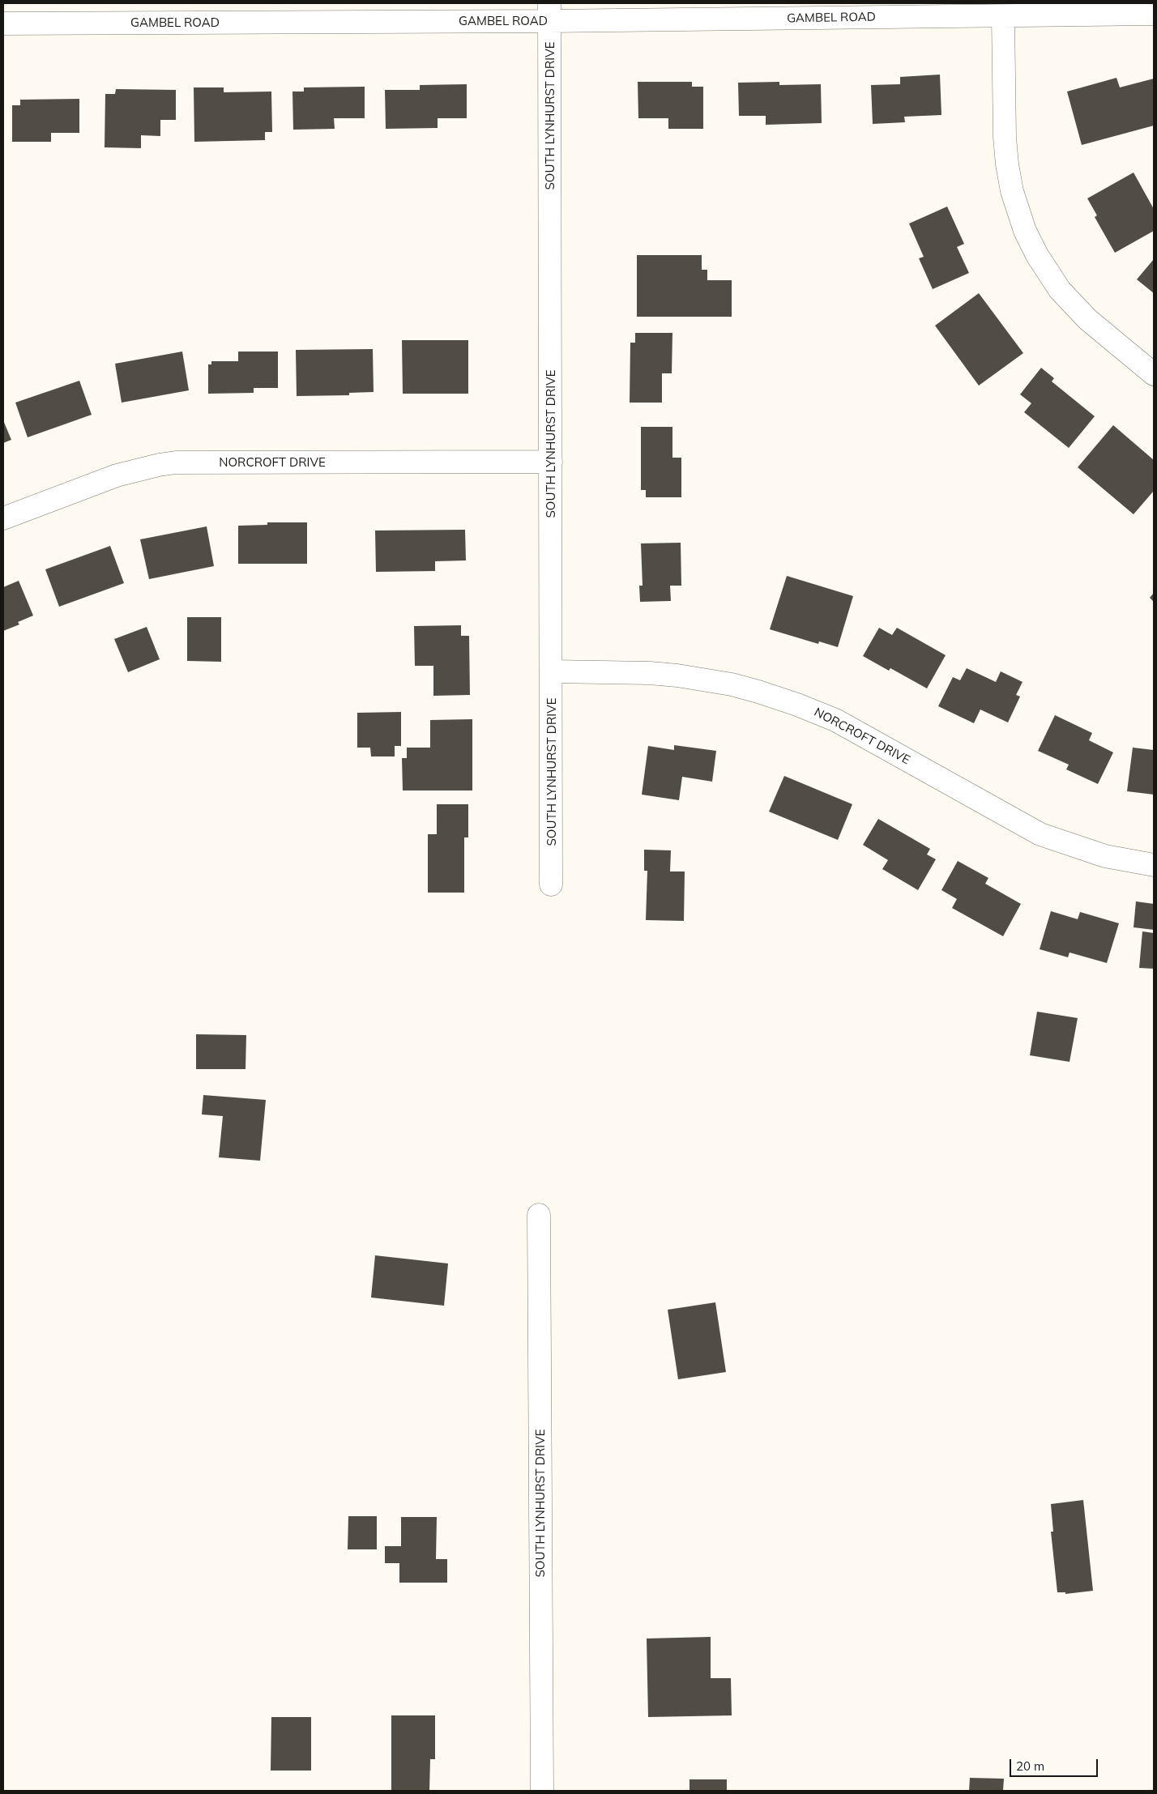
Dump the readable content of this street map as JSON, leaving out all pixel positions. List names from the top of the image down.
{
  "streets": {
    "street": ["GAMBEL ROAD", "SOUTH LYNHURST DRIVE", "NORCROFT DRIVE"]
  },
  "crossings": [
    ["GAMBEL ROAD", "SOUTH LYNHURST DRIVE"],
    ["SOUTH LYNHURST DRIVE", "NORCROFT DRIVE"]
  ],
  "scale_bar": "20 m"
}
